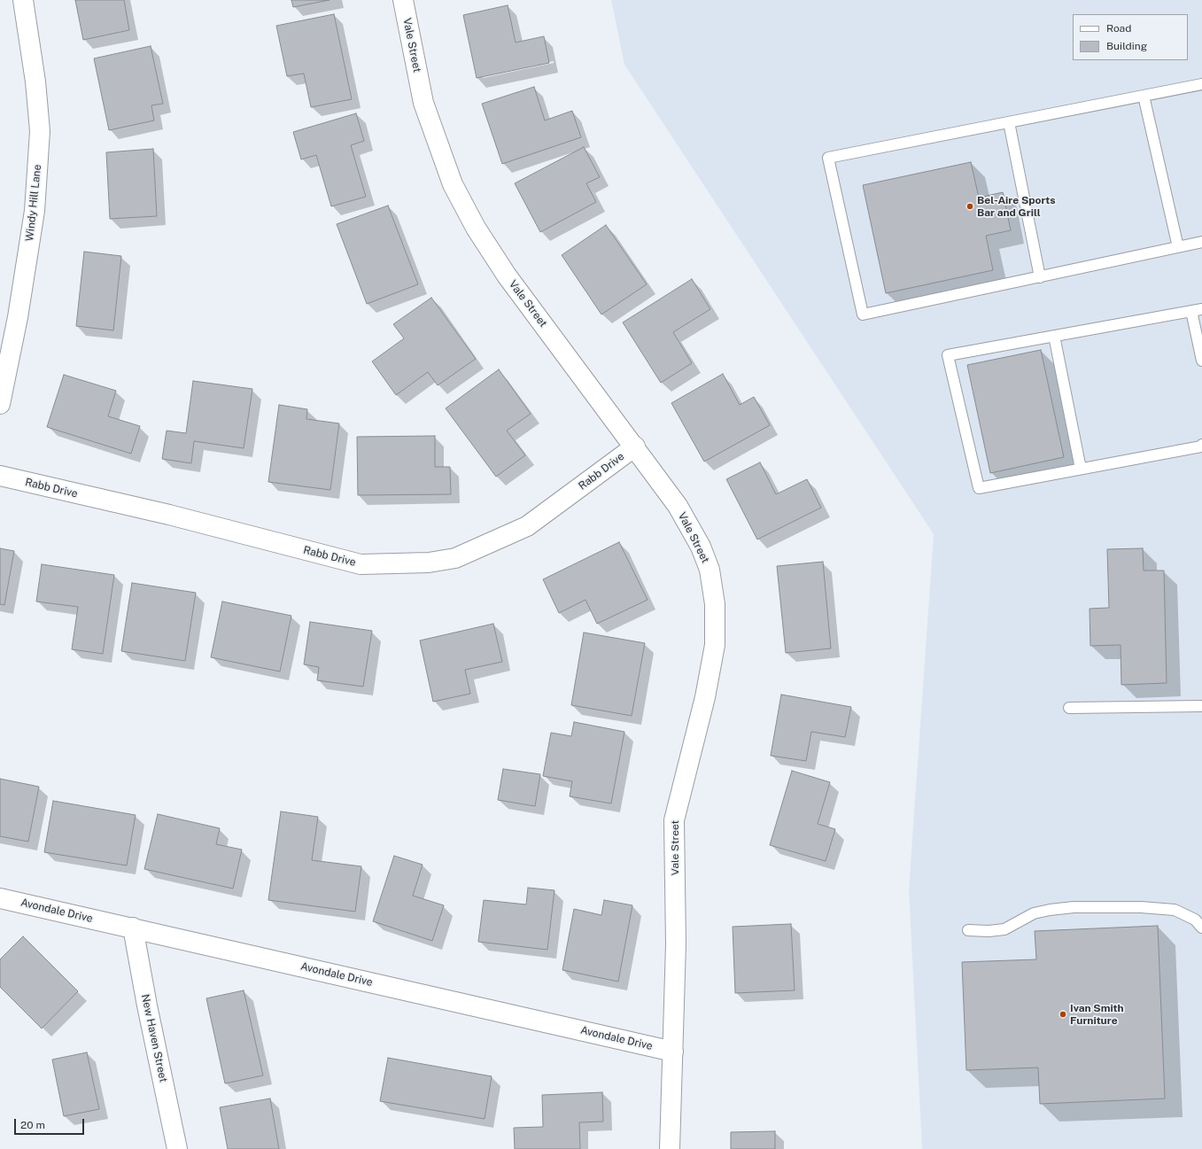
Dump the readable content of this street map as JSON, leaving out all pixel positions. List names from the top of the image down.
{
  "streets": {
    "street": [
      "Vale Street",
      "Windy Hill Lane",
      "Rabb Drive",
      "Avondale Drive",
      "New Haven Street"
    ]
  },
  "crossings": [
    ["Vale Street", "Rabb Drive"],
    ["Vale Street", "Avondale Drive"],
    ["Avondale Drive", "New Haven Street"]
  ],
  "places": ["Bel-Aire Sports Bar and Grill", "Ivan Smith Furniture"],
  "legend": ["Road", "Building"],
  "scale_bar": "20 m"
}
